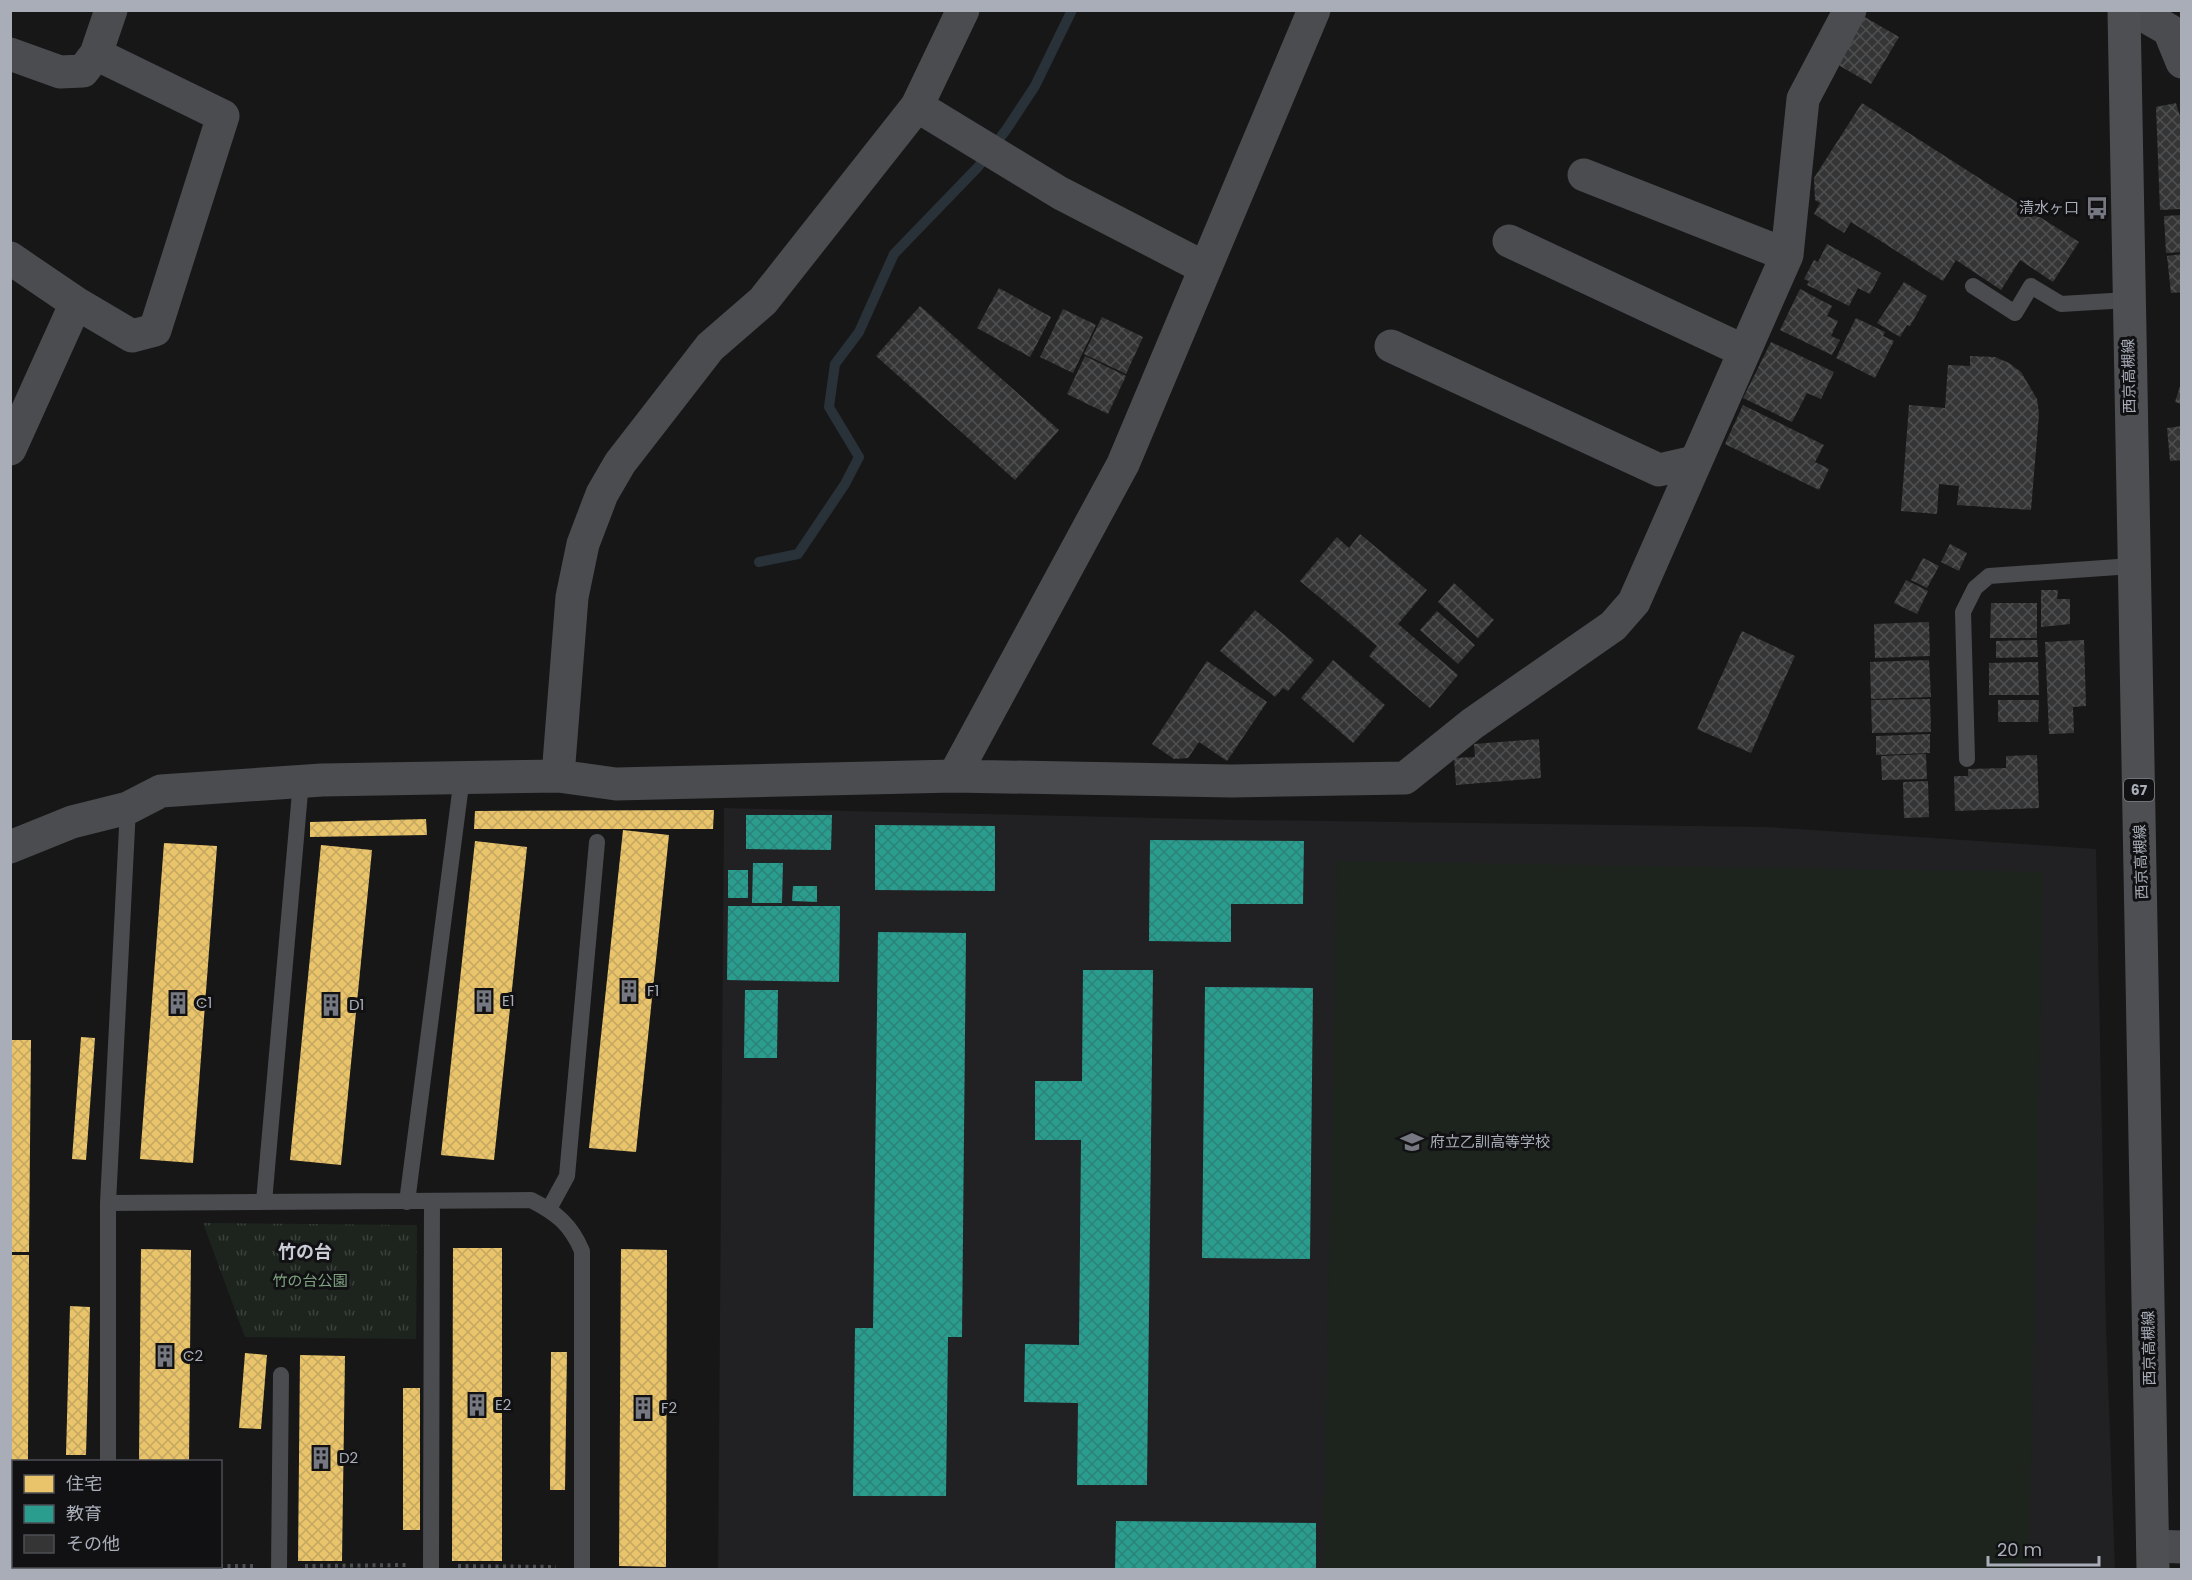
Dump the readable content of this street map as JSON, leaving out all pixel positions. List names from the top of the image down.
{
  "streets": {
    "main road": ["西京高槻線", "67"]
  },
  "districts": ["竹の台"],
  "parks": ["竹の台公園"],
  "places": {
    "bus stop": ["清水ヶ口"],
    "building": [
      "F1",
      "E1",
      "C1",
      "D1",
      "C2",
      "E2",
      "F2",
      "D2"
    ],
    "school or university": ["府立乙訓高等学校"]
  },
  "legend": ["住宅", "教育", "その他"],
  "scale_bar": "20 m"
}
